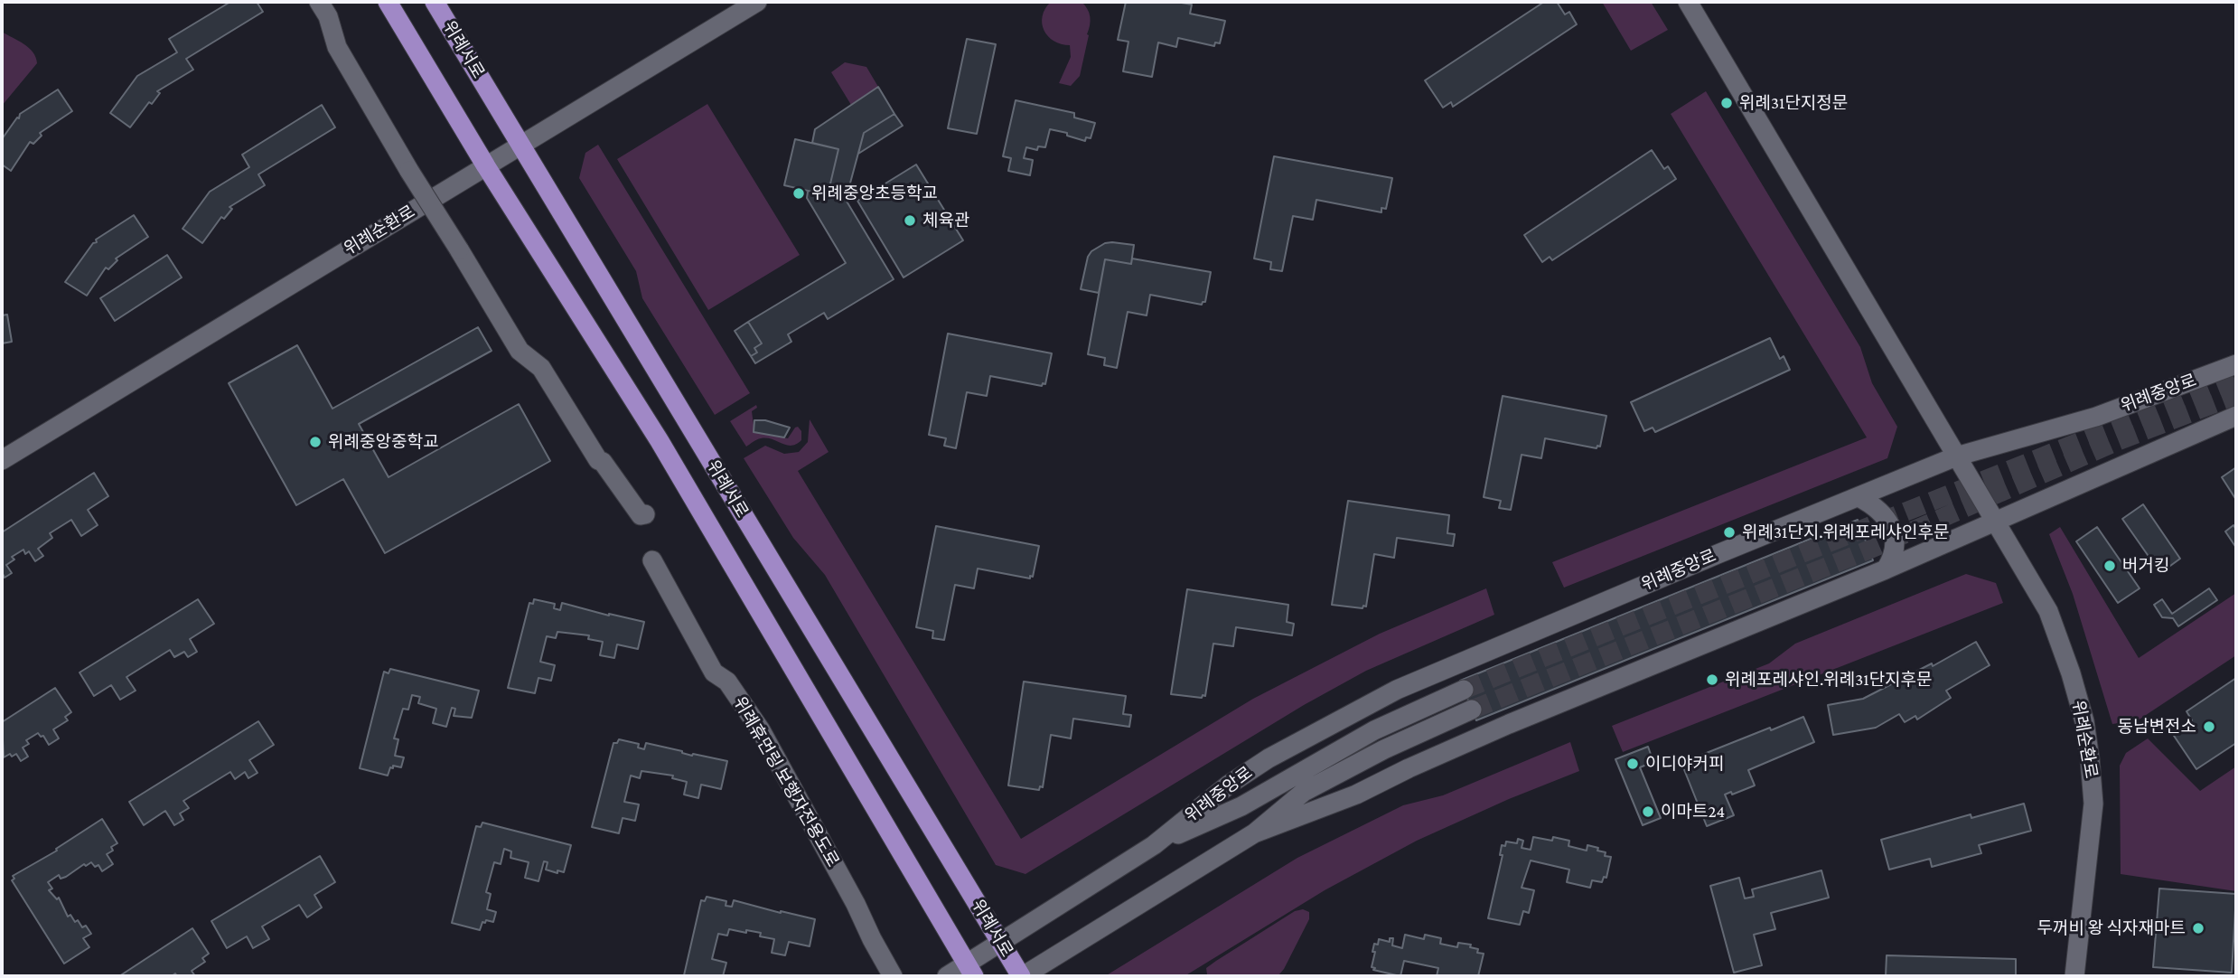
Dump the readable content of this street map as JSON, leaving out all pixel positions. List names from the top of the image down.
{
  "streets": {
    "main road": [
      "위례서로",
      "위례순환로",
      "위례중앙로",
      "위례휴먼링 보행자전용도로"
    ]
  },
  "crossings": [
    ["위례서로", "위례순환로"],
    ["위례서로", "위례중앙로"],
    ["위례순환로", "위례중앙로"]
  ],
  "places": [
    "위례31단지정문",
    "위례중앙초등학교",
    "체육관",
    "위례중앙중학교",
    "위례31단지.위례포레샤인후문",
    "버거킹",
    "위례포레샤인.위례31단지후문",
    "동남변전소",
    "이디야커피",
    "이마트24",
    "두꺼비 왕 식자재마트"
  ]
}
